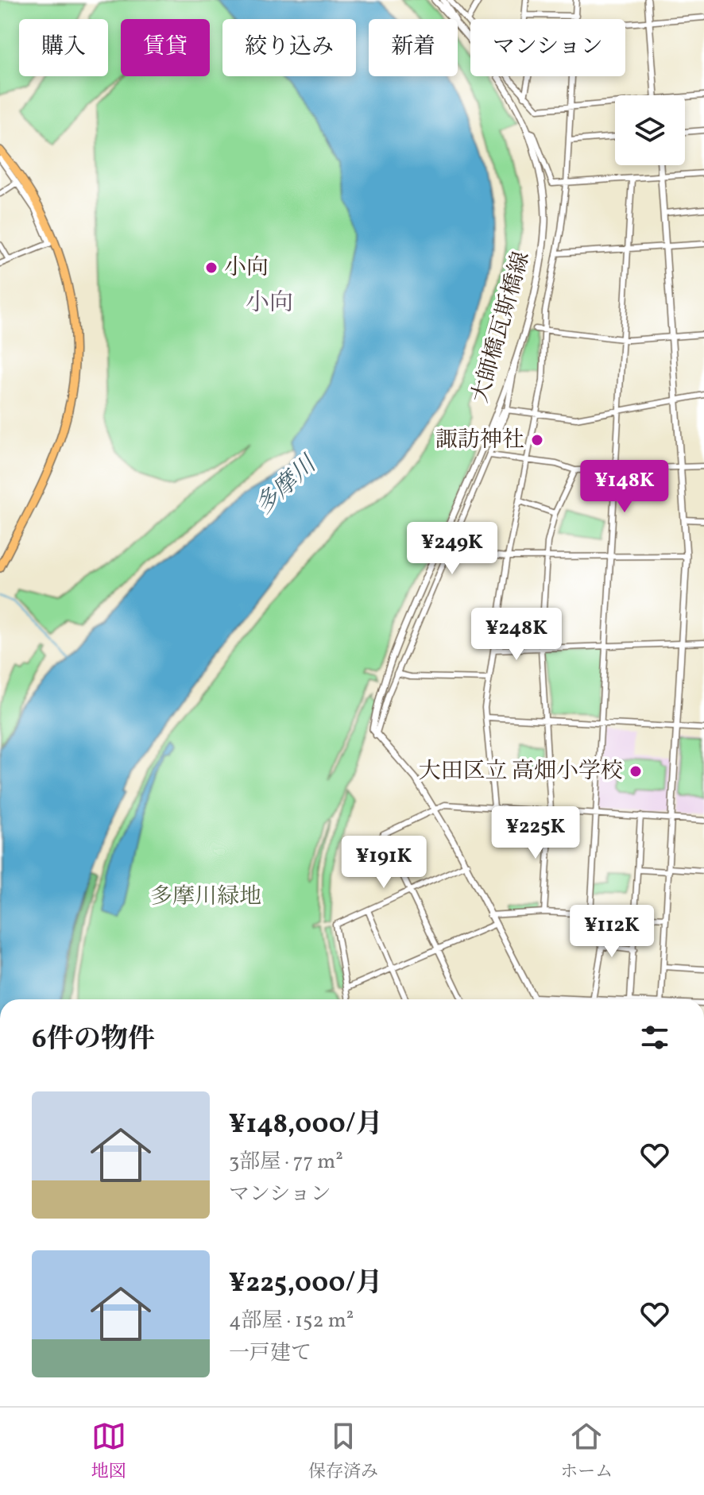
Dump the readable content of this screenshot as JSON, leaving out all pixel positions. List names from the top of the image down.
{
  "streets": {
    "street": ["大師橋瓦斯橋線"]
  },
  "districts": ["小向"],
  "water": ["多摩川"],
  "parks": ["多摩川緑地"],
  "places": ["小向", "諏訪神社", "大田区立 高畑小学校"],
  "page": {
    "chip": [
      "購入",
      "賃貸",
      "絞り込み",
      "新着",
      "マンション"
    ],
    "price": [
      "¥148K",
      "¥249K",
      "¥248K",
      "¥225K",
      "¥191K",
      "¥112K"
    ],
    "heading": "6件の物件",
    "list": [
      {
        "name": "¥148,000/月",
        "note": "3部屋 · 77 m² · マンション"
      },
      {
        "name": "¥225,000/月",
        "note": "4部屋 · 152 m² · 一戸建て"
      }
    ],
    "tabs": ["地図", "保存済み", "ホーム"]
  }
}
